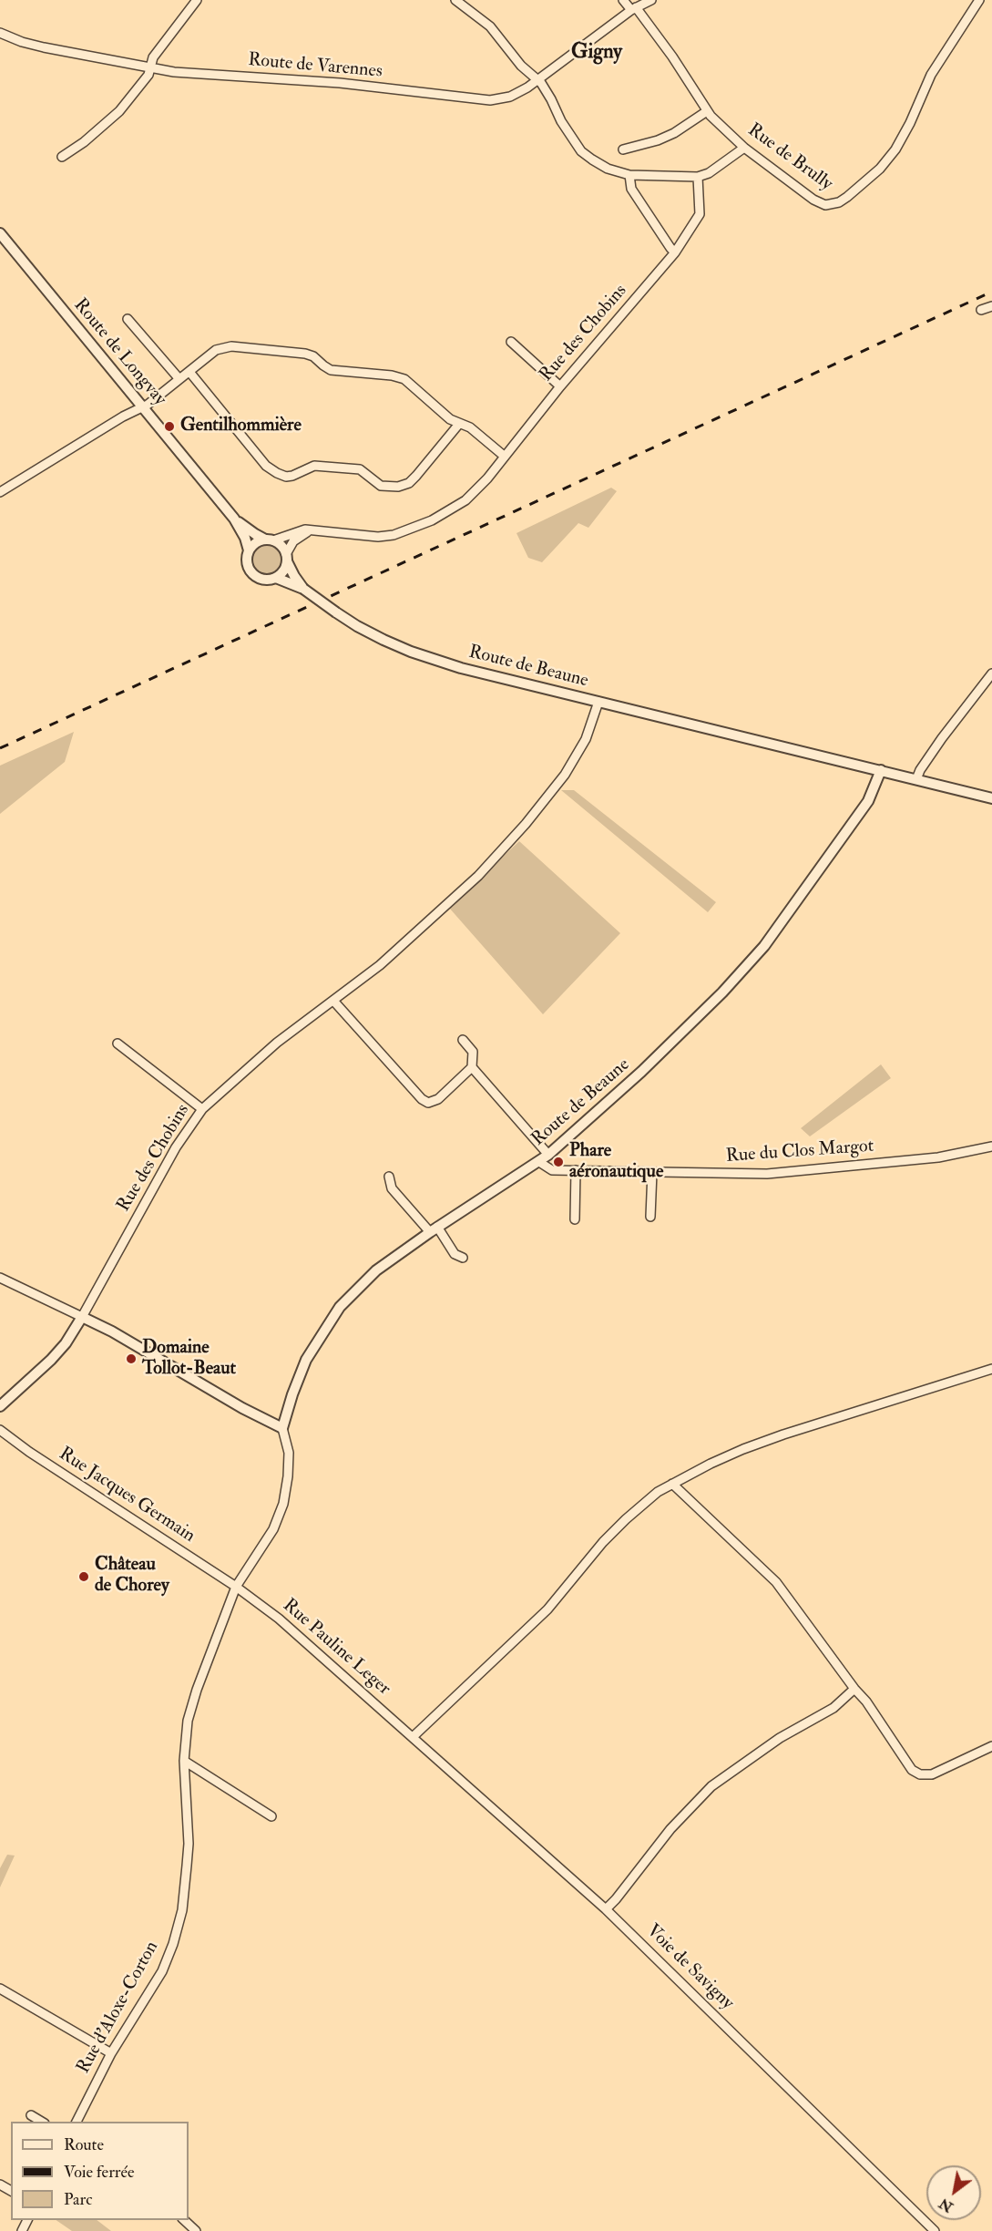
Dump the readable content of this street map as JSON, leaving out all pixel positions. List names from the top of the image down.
{
  "streets": {
    "street": [
      "Route de Varennes",
      "Rue de Brully",
      "Rue des Chobins",
      "Route de Longvay",
      "Route de Beaune",
      "Rue du Clos Margot",
      "Rue Jacques Germain",
      "Rue Pauline Leger",
      "Voie de Savigny",
      "Rue d'Aloxe-Corton"
    ]
  },
  "crossings": [
    ["Route de Varennes", "Rue de Brully"],
    ["Rue des Chobins", "Route de Beaune"],
    ["Route de Beaune", "Rue du Clos Margot"],
    ["Route de Beaune", "Rue d'Aloxe-Corton"],
    ["Rue Jacques Germain", "Rue Pauline Leger"],
    ["Rue Jacques Germain", "Rue d'Aloxe-Corton"],
    ["Rue Pauline Leger", "Voie de Savigny"],
    ["Rue Pauline Leger", "Rue d'Aloxe-Corton"]
  ],
  "districts": ["Gigny"],
  "places": [
    "Gentilhommière",
    "Phare aéronautique",
    "Domaine Tollot-Beaut",
    "Château de Chorey"
  ],
  "legend": ["Route", "Voie ferrée", "Parc"],
  "north": "bottom left"
}
